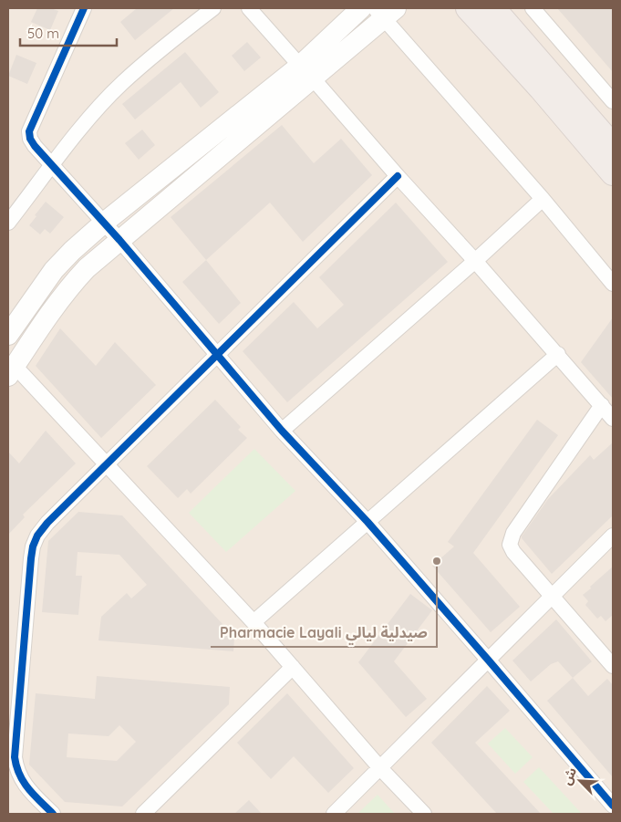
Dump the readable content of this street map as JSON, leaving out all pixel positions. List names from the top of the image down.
{
  "places": ["Pharmacie Layali صيدلية ليالي"],
  "scale_bar": "50 m",
  "north": "top left"
}
